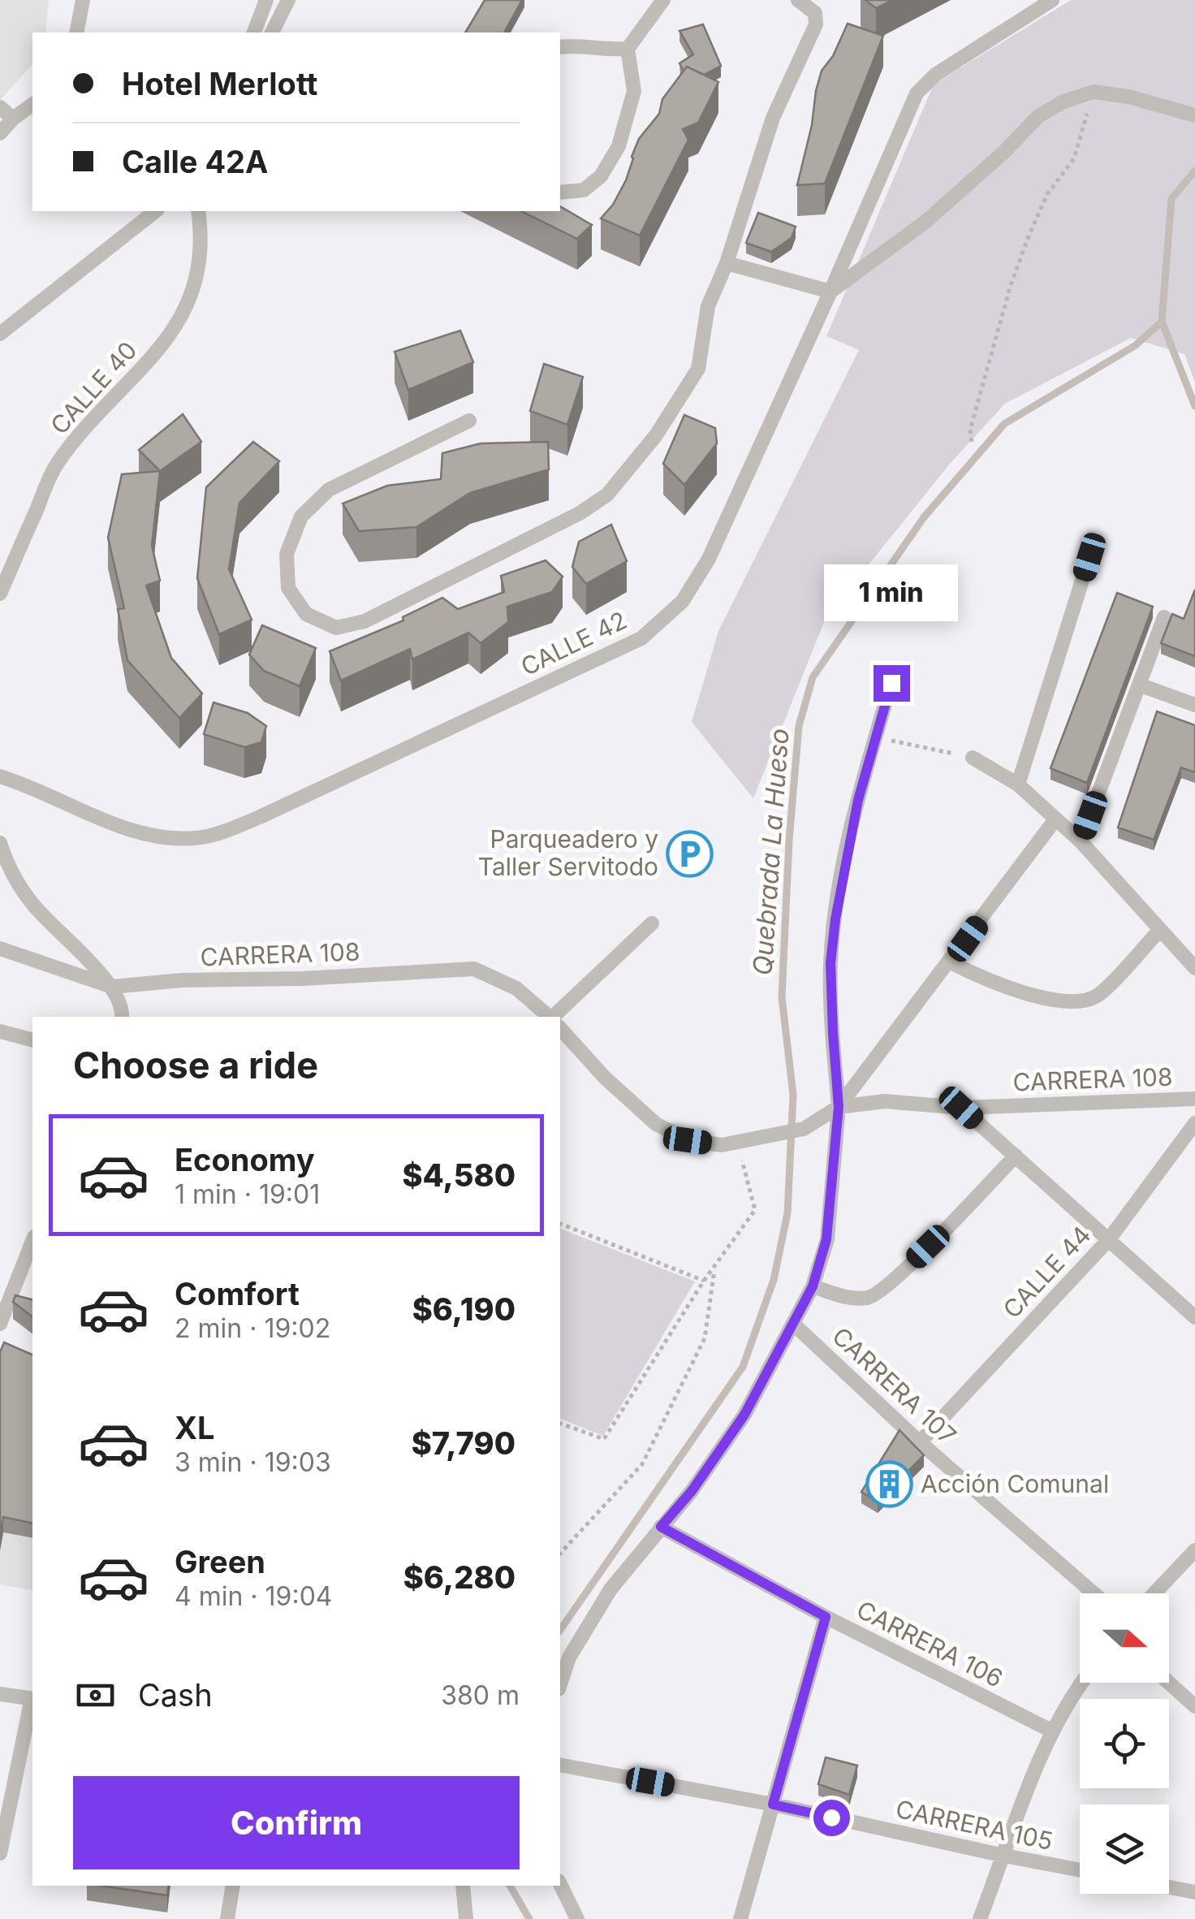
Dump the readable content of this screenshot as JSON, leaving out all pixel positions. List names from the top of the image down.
{
  "streets": {
    "street": [
      "CALLE 40",
      "CALLE 42",
      "CARRERA 108",
      "CALLE 44",
      "CARRERA 107",
      "CARRERA 106",
      "CARRERA 105"
    ]
  },
  "crossings": [
    ["CALLE 44", "CARRERA 107"]
  ],
  "water": ["Quebrada La Hueso"],
  "places": {
    "parking": ["Parqueadero y Taller Servitodo"],
    "building": ["Acción Comunal"]
  },
  "north": "right",
  "page": {
    "banner": ["Hotel Merlott", "Calle 42A"],
    "bubble": "1 min",
    "heading": "Choose a ride",
    "list": [
      {
        "name": "Economy",
        "note": "1 min · 19:01",
        "value": "$4,580"
      },
      {
        "name": "Comfort",
        "note": "2 min · 19:02",
        "value": "$6,190"
      },
      {
        "name": "XL",
        "note": "3 min · 19:03",
        "value": "$7,790"
      },
      {
        "name": "Green",
        "note": "4 min · 19:04",
        "value": "$6,280"
      }
    ],
    "pay": ["Cash", "380 m"],
    "buttons": "Confirm"
  }
}
